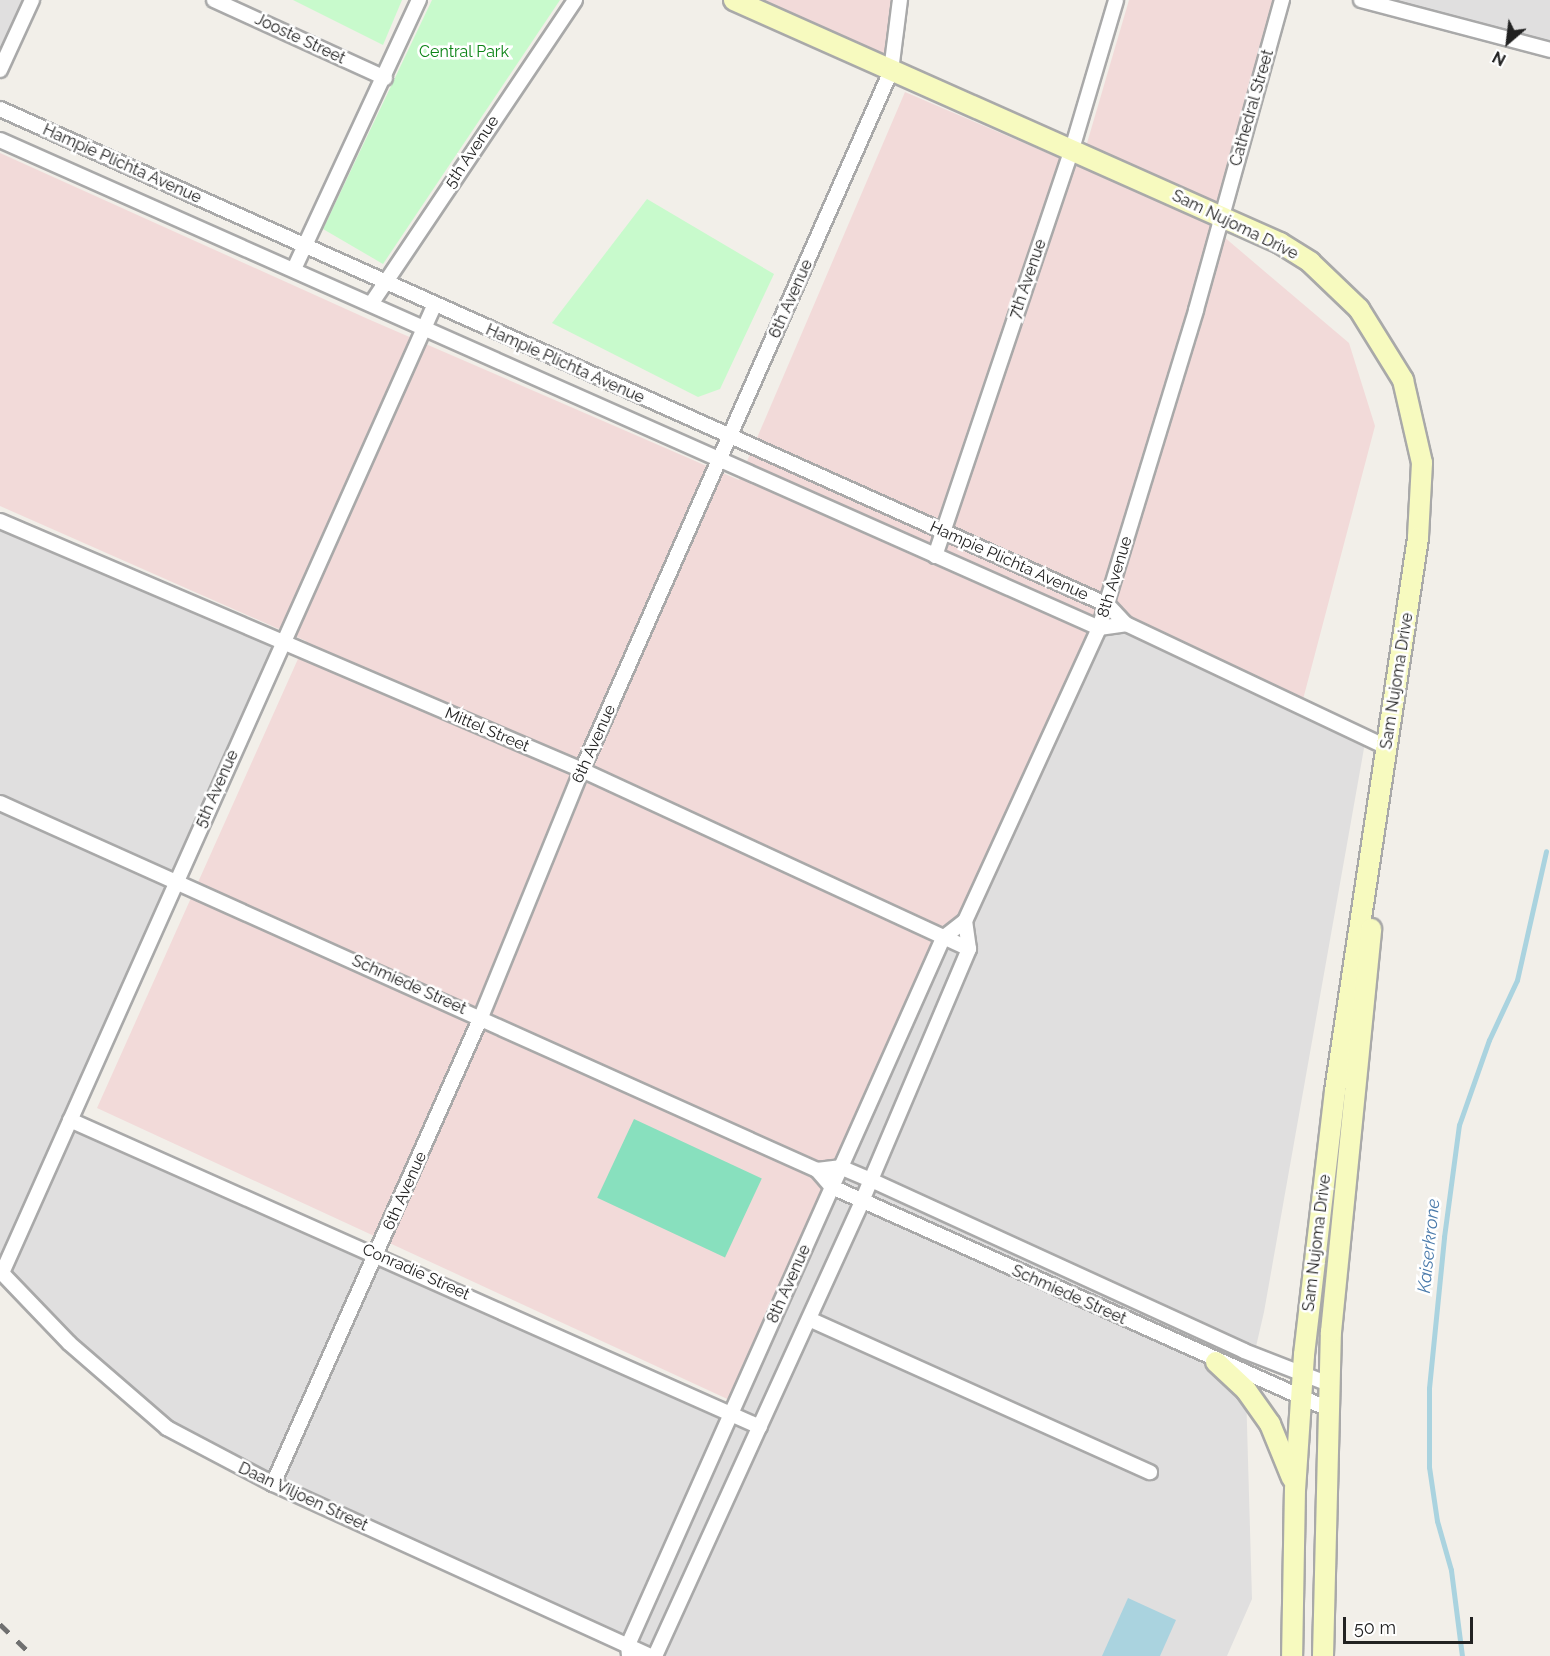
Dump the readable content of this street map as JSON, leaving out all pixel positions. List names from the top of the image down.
{
  "streets": {
    "main road": ["Sam Nujoma Drive"],
    "street": [
      "Jooste Street",
      "Cathedral Street",
      "5th Avenue",
      "Hampie Plichta Avenue",
      "7th Avenue",
      "6th Avenue",
      "8th Avenue",
      "Mittel Street",
      "Schmiede Street",
      "Conradie Street",
      "Daan Viljoen Street"
    ]
  },
  "crossings": [
    ["Cathedral Street", "Sam Nujoma Drive"],
    ["Cathedral Street", "8th Avenue"],
    ["5th Avenue", "Hampie Plichta Avenue"],
    ["5th Avenue", "Mittel Street"],
    ["5th Avenue", "Schmiede Street"],
    ["5th Avenue", "Conradie Street"],
    ["5th Avenue", "Daan Viljoen Street"],
    ["Hampie Plichta Avenue", "Sam Nujoma Drive"],
    ["Hampie Plichta Avenue", "7th Avenue"],
    ["Hampie Plichta Avenue", "6th Avenue"],
    ["Hampie Plichta Avenue", "8th Avenue"],
    ["Sam Nujoma Drive", "7th Avenue"],
    ["Sam Nujoma Drive", "6th Avenue"],
    ["Sam Nujoma Drive", "8th Avenue"],
    ["Sam Nujoma Drive", "Schmiede Street"],
    ["6th Avenue", "Mittel Street"],
    ["6th Avenue", "Schmiede Street"],
    ["6th Avenue", "Conradie Street"],
    ["6th Avenue", "Daan Viljoen Street"],
    ["8th Avenue", "Mittel Street"],
    ["8th Avenue", "Schmiede Street"],
    ["8th Avenue", "Conradie Street"],
    ["8th Avenue", "Daan Viljoen Street"]
  ],
  "water": ["Kaiserkrone"],
  "parks": ["Central Park"],
  "scale_bar": "50 m",
  "north": "bottom left"
}
